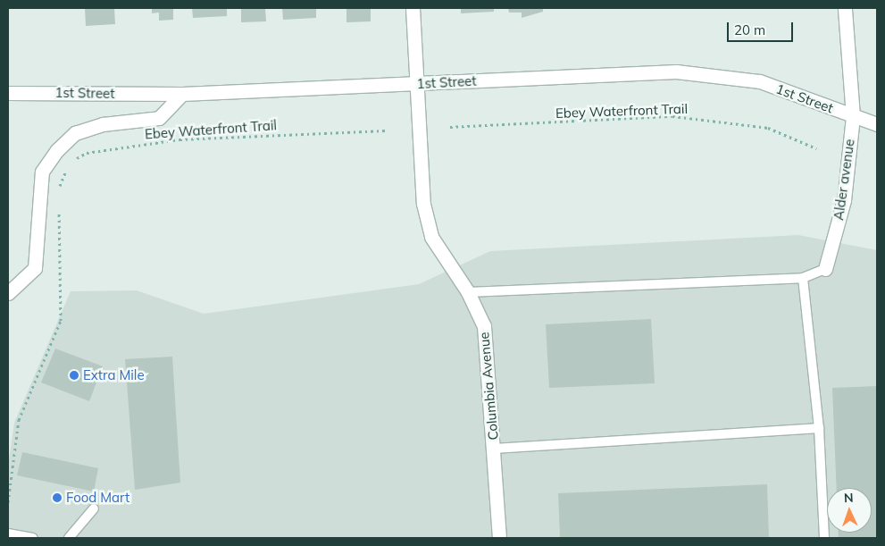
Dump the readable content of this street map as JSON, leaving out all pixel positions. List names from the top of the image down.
{
  "streets": {
    "street": ["1st Street", "Alder avenue", "Columbia Avenue"],
    "path": ["Ebey Waterfront Trail"]
  },
  "crossings": [
    ["1st Street", "Alder avenue"],
    ["1st Street", "Columbia Avenue"]
  ],
  "places": ["Extra Mile", "Food Mart"],
  "scale_bar": "20 m",
  "north": "top"
}
